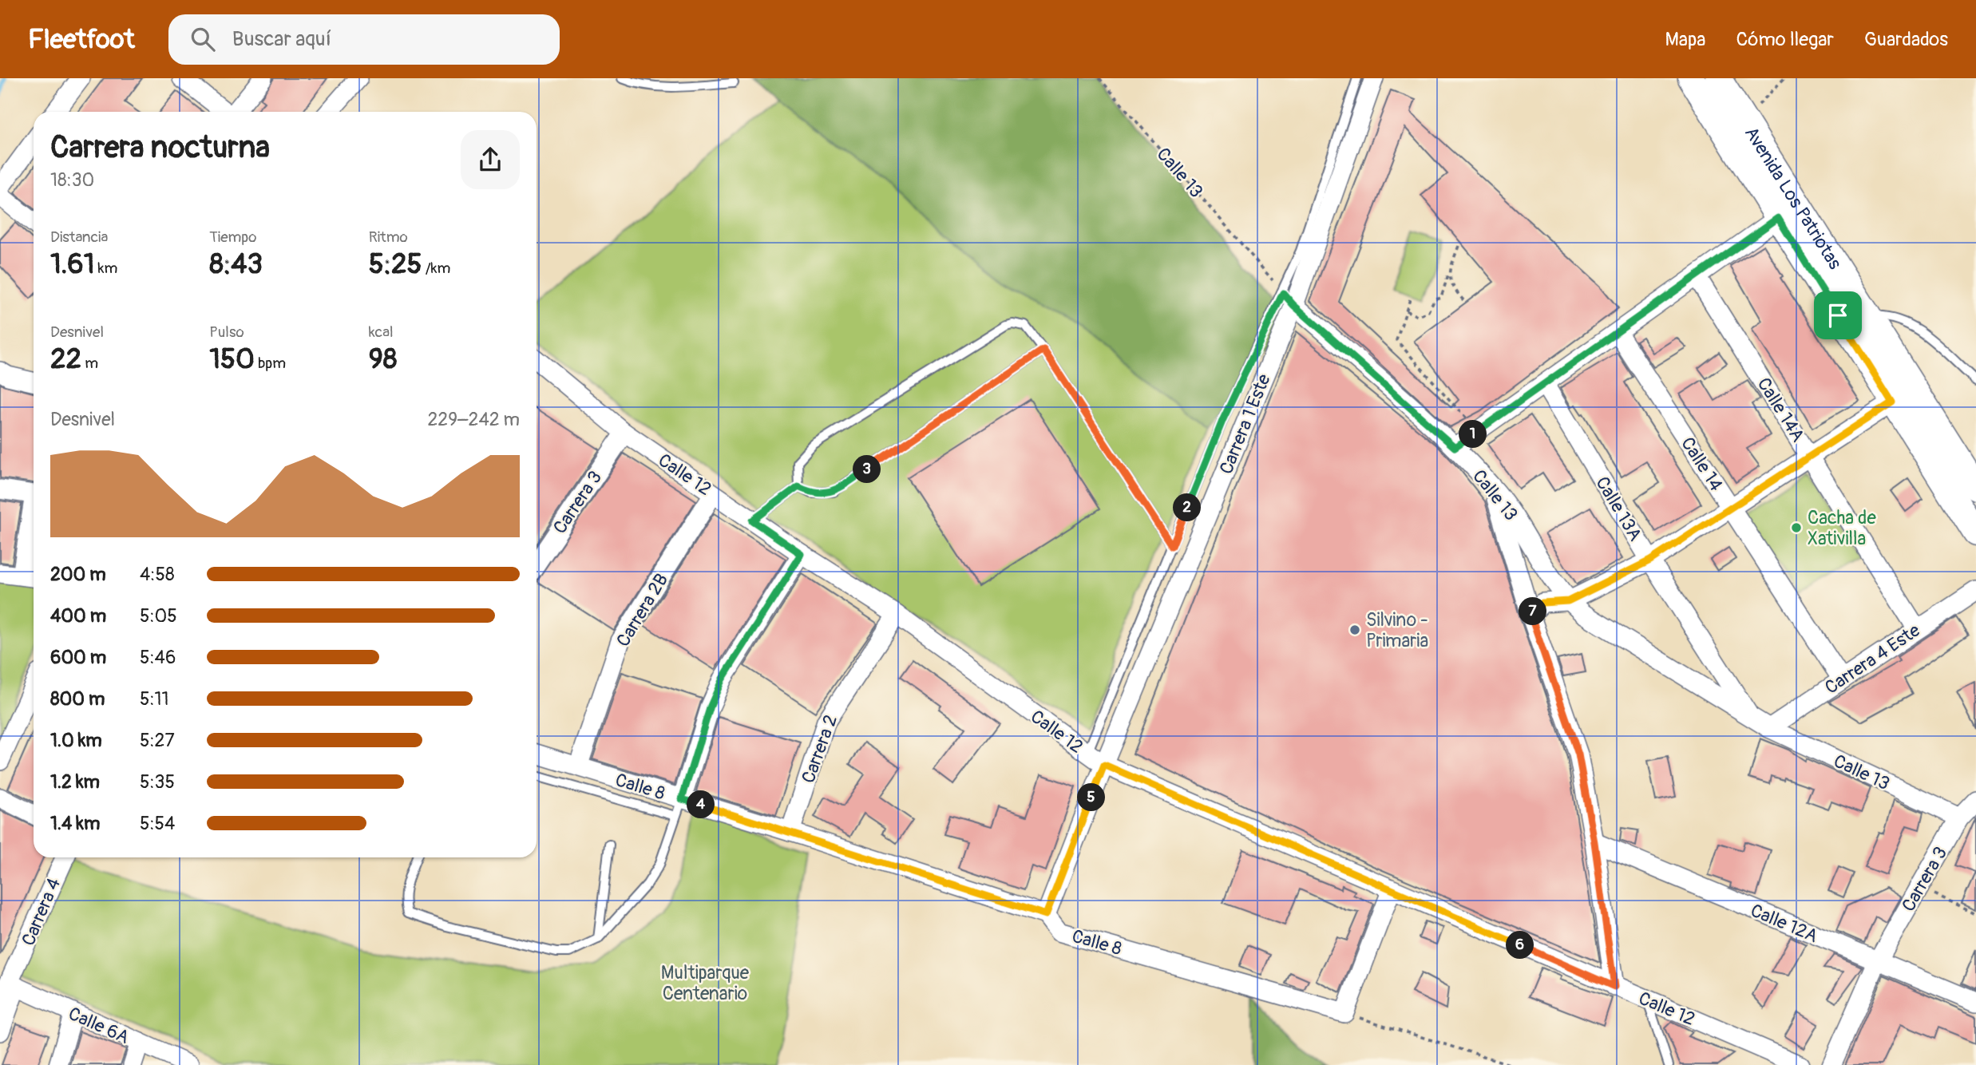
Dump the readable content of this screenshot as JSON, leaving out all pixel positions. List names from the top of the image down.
{
  "streets": {
    "main road": ["Avenida Los Patriotas"],
    "street": [
      "Calle 13",
      "Calle 14A",
      "Carrera 1 Este",
      "Calle 14",
      "Calle 12",
      "Carrera 3",
      "Calle 13A",
      "Carrera 2B",
      "Carrera 4 Este",
      "Carrera 2",
      "Calle 8",
      "Carrera 4",
      "Calle 12A",
      "Calle 6A"
    ]
  },
  "crossings": [
    ["Calle 13", "Carrera 1 Este"],
    ["Calle 13", "Carrera 3"],
    ["Calle 13", "Calle 13A"],
    ["Calle 13", "Carrera 4 Este"],
    ["Calle 14A", "Carrera 4 Este"],
    ["Carrera 1 Este", "Calle 12"],
    ["Carrera 1 Este", "Calle 8"],
    ["Calle 14", "Carrera 4 Este"],
    ["Calle 12", "Carrera 3"],
    ["Calle 12", "Carrera 2B"],
    ["Calle 12", "Carrera 2"],
    ["Carrera 3", "Calle 12A"],
    ["Carrera 2B", "Calle 8"],
    ["Carrera 2", "Calle 8"],
    ["Carrera 4", "Calle 6A"]
  ],
  "parks": ["Multiparque Centenario"],
  "places": ["Cacha de Xativilla", "Silvino - Primaria"],
  "page": {
    "header": "Fleetfoot",
    "search": "Buscar aquí",
    "nav": ["Mapa", "Cómo llegar", "Guardados"],
    "heading": ["Carrera nocturna", "18:30"],
    "stats": [
      ["Distancia", "1.61 km"],
      ["Tiempo", "8:43"],
      ["Ritmo", "5:25 /km"],
      ["Desnivel", "22 m"],
      ["Pulso", "150 bpm"],
      ["kcal", "98"]
    ],
    "chart": ["Desnivel", "229–242 m"],
    "pins": [
      "1",
      "3",
      "2",
      "7",
      "5",
      "4",
      "6"
    ],
    "list": [
      {
        "name": "200 m",
        "note": "4:58"
      },
      {
        "name": "400 m",
        "note": "5:05"
      },
      {
        "name": "600 m",
        "note": "5:46"
      },
      {
        "name": "800 m",
        "note": "5:11"
      },
      {
        "name": "1.0 km",
        "note": "5:27"
      },
      {
        "name": "1.2 km",
        "note": "5:35"
      },
      {
        "name": "1.4 km",
        "note": "5:54"
      }
    ]
  }
}
